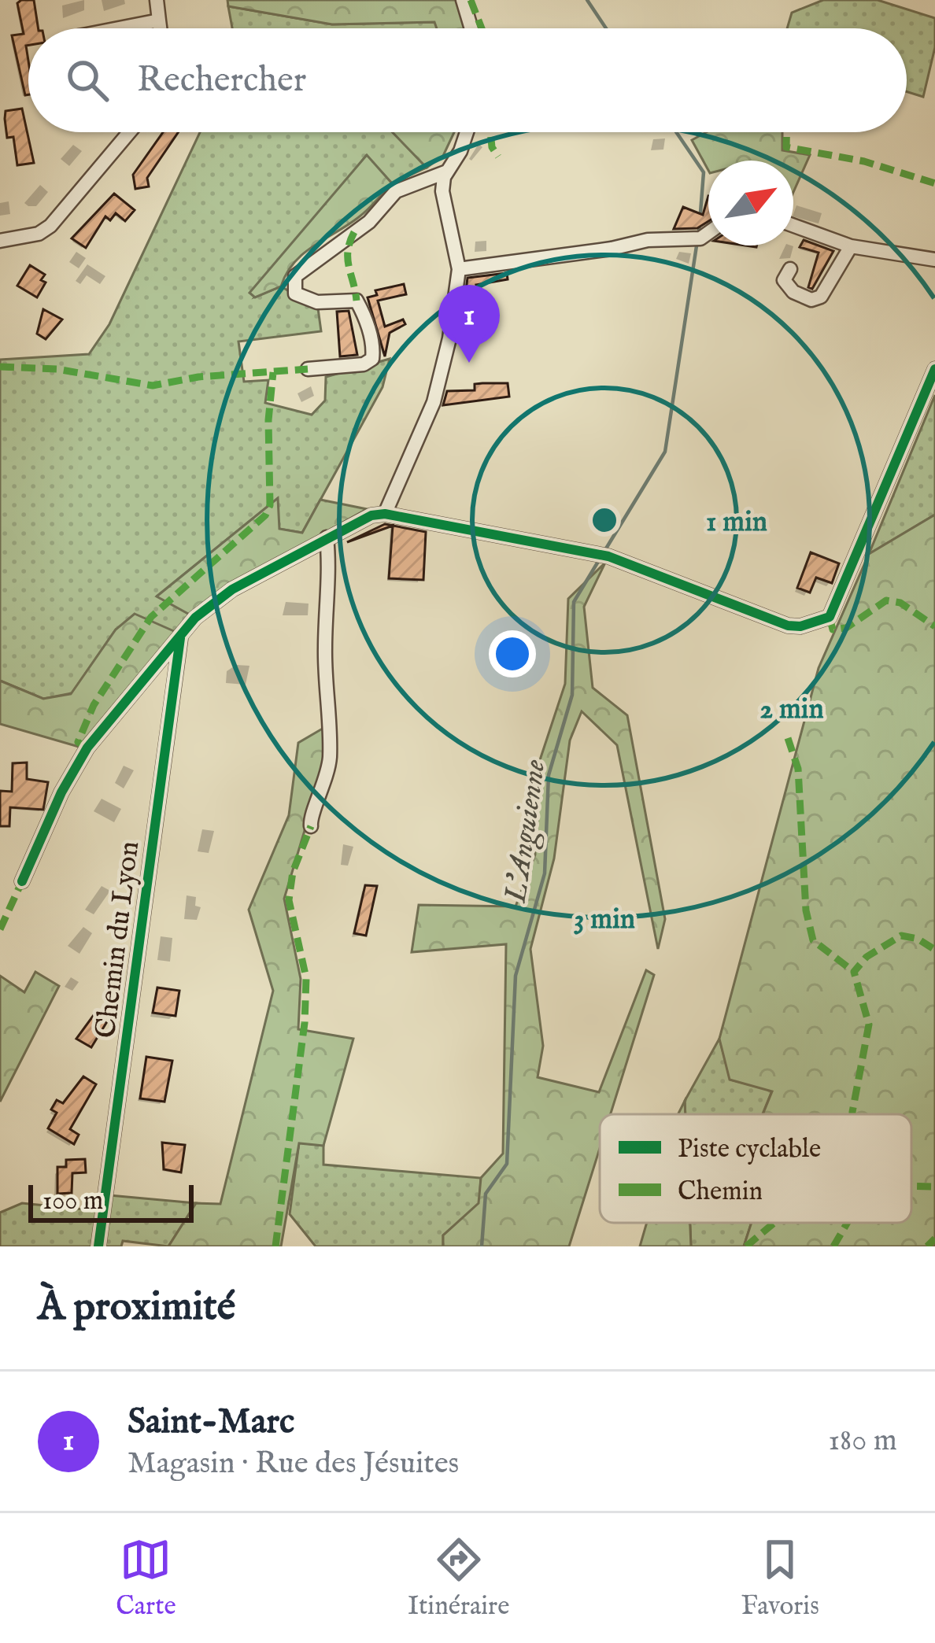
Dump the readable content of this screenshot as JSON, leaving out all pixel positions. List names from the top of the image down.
{
  "streets": {
    "street": ["Chemin du Lyon"]
  },
  "water": ["L'Anguienne"],
  "legend": ["Piste cyclable", "Chemin"],
  "scale_bar": "100 m",
  "north": "top right",
  "page": {
    "search": "Rechercher",
    "pins": "1",
    "scale": "100 m",
    "heading": "À proximité",
    "list": [
      {
        "mark": "1",
        "name": "Saint-Marc",
        "note": "Magasin · Rue des Jésuites",
        "value": "180 m"
      }
    ],
    "nav": ["Carte", "Itinéraire", "Favoris"]
  },
  "rings": ["1 min", "2 min", "3 min"]
}
